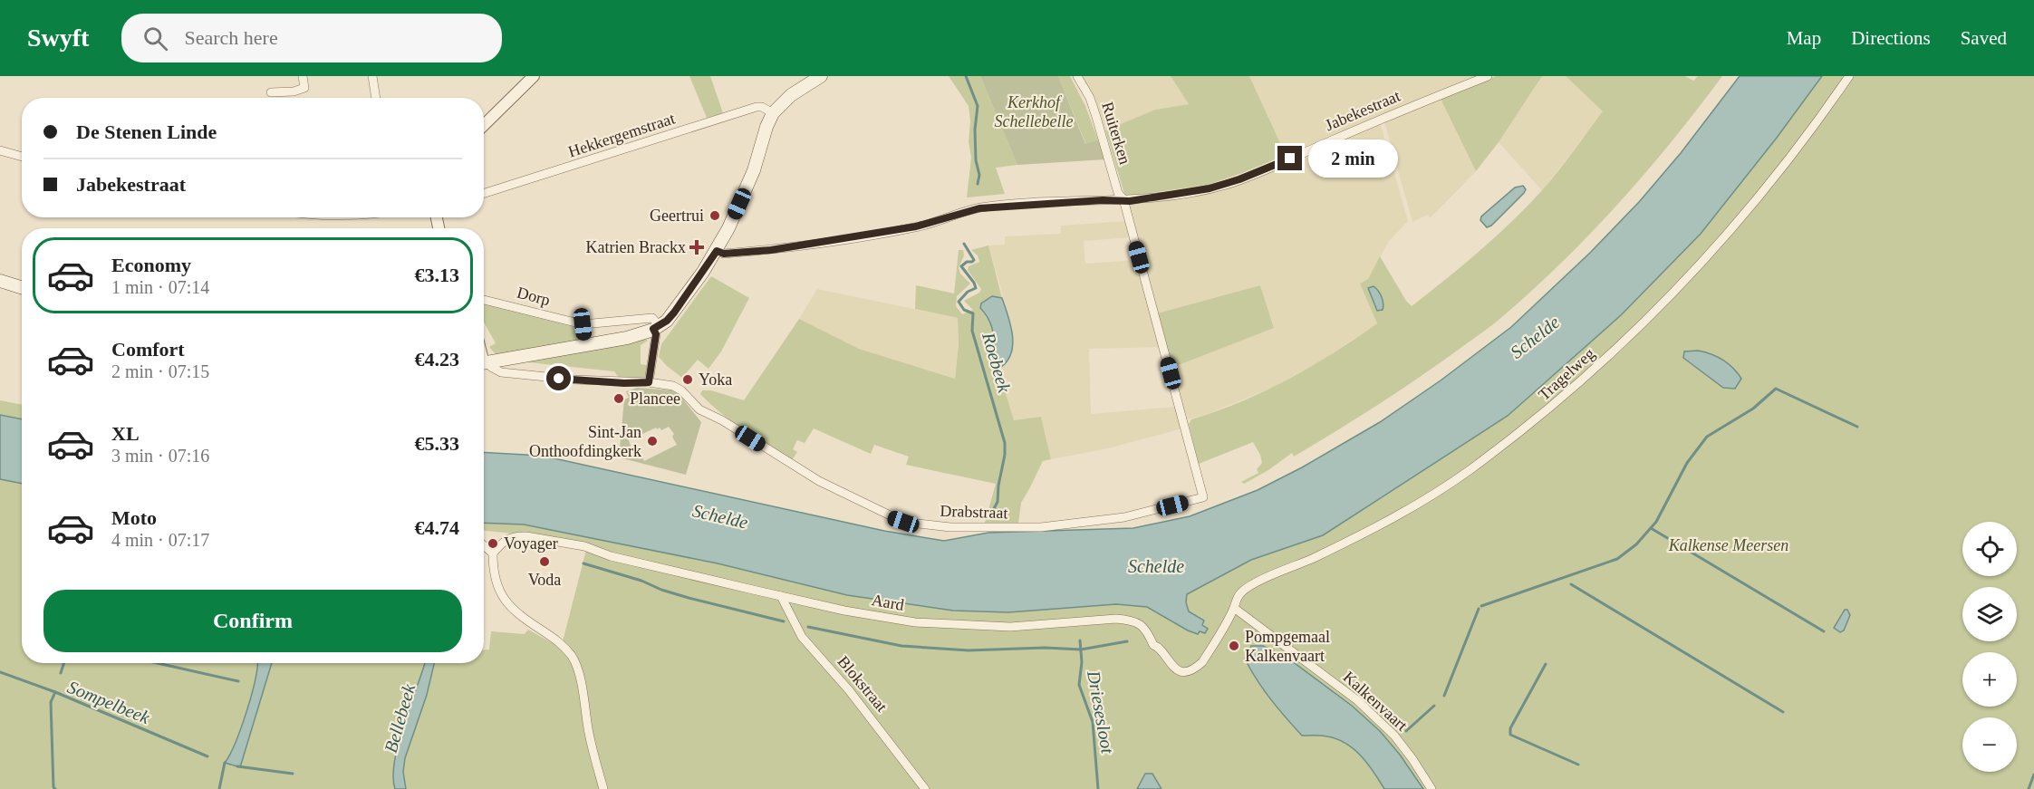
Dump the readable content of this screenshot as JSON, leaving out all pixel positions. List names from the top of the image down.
{
  "streets": {
    "street": [
      "Jabekestraat",
      "Ruiterken",
      "Hekkergemstraat",
      "Dorp",
      "Tragelweg",
      "Drabstraat",
      "Aard",
      "Blokstraat",
      "Kalkenvaart"
    ]
  },
  "crossings": [
    ["Jabekestraat", "Ruiterken"],
    ["Ruiterken", "Drabstraat"],
    ["Tragelweg", "Aard"],
    ["Tragelweg", "Kalkenvaart"],
    ["Aard", "Blokstraat"],
    ["Aard", "Kalkenvaart"]
  ],
  "water": [
    "Schelde",
    "Roebeek",
    "Sompelbeek",
    "Driesesloot",
    "Bellebeek"
  ],
  "parks": ["Kerkhof Schellebelle", "Kalkense Meersen"],
  "places": {
    "other": [
      "Geertrui",
      "Yoka",
      "Plancee",
      "Sint-Jan Onthoofdingkerk",
      "Voyager",
      "Voda",
      "Pompgemaal Kalkenvaart"
    ],
    "health": ["Katrien Brackx"]
  },
  "page": {
    "header": "Swyft",
    "search": "Search here",
    "nav": ["Map", "Directions", "Saved"],
    "banner": ["De Stenen Linde", "Jabekestraat"],
    "bubble": "2 min",
    "list": [
      {
        "name": "Economy",
        "note": "1 min · 07:14",
        "value": "€3.13"
      },
      {
        "name": "Comfort",
        "note": "2 min · 07:15",
        "value": "€4.23"
      },
      {
        "name": "XL",
        "note": "3 min · 07:16",
        "value": "€5.33"
      },
      {
        "name": "Moto",
        "note": "4 min · 07:17",
        "value": "€4.74"
      }
    ],
    "map_buttons": ["+", "−"],
    "buttons": "Confirm"
  }
}
